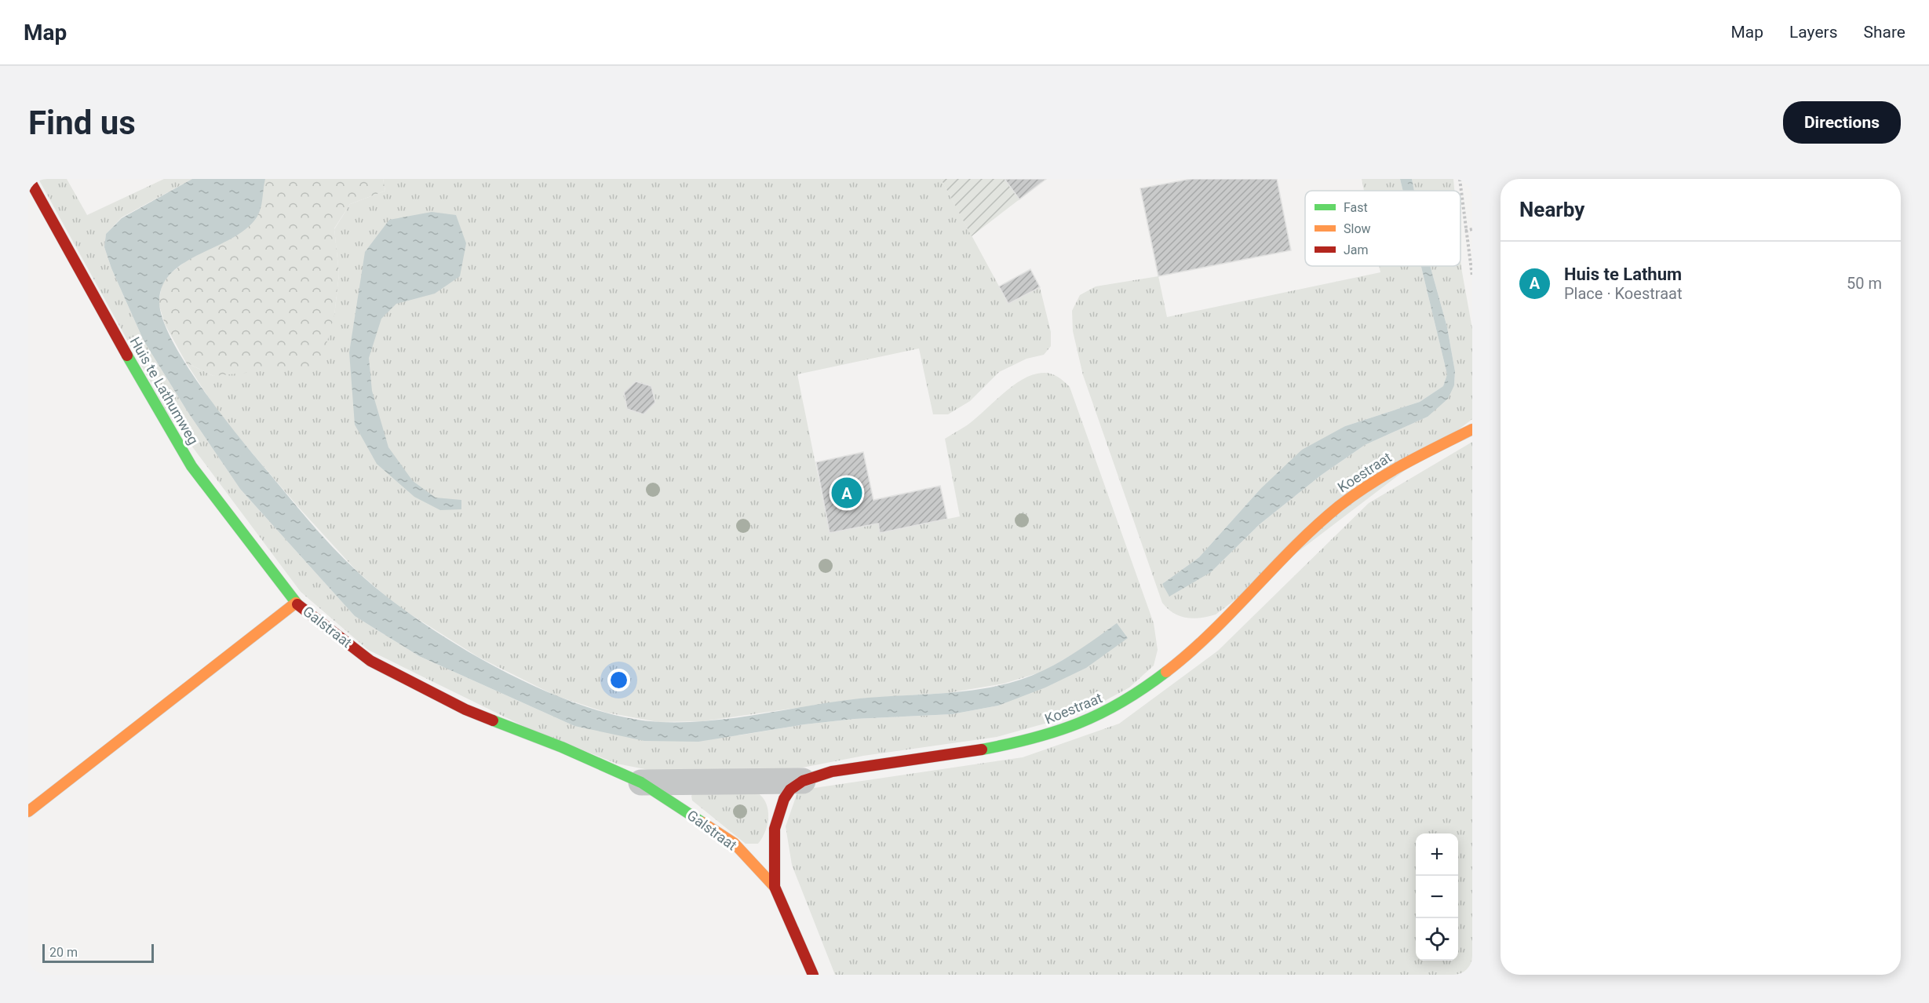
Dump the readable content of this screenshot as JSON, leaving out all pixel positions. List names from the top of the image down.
{
  "streets": {
    "street": ["Huis te Lathumweg", "Koestraat", "Galstraat"]
  },
  "crossings": [
    ["Huis te Lathumweg", "Galstraat"],
    ["Koestraat", "Galstraat"]
  ],
  "legend": ["Fast", "Slow", "Jam"],
  "scale_bar": "20 m",
  "page": {
    "header": "Map",
    "nav": ["Map", "Layers", "Share"],
    "buttons": "Directions",
    "title": "Find us",
    "heading": "Nearby",
    "list": [
      {
        "mark": "A",
        "name": "Huis te Lathum",
        "note": "Place · Koestraat",
        "value": "50 m"
      }
    ],
    "pins": "A",
    "map_buttons": ["+", "−"],
    "scale": "20 m"
  }
}
